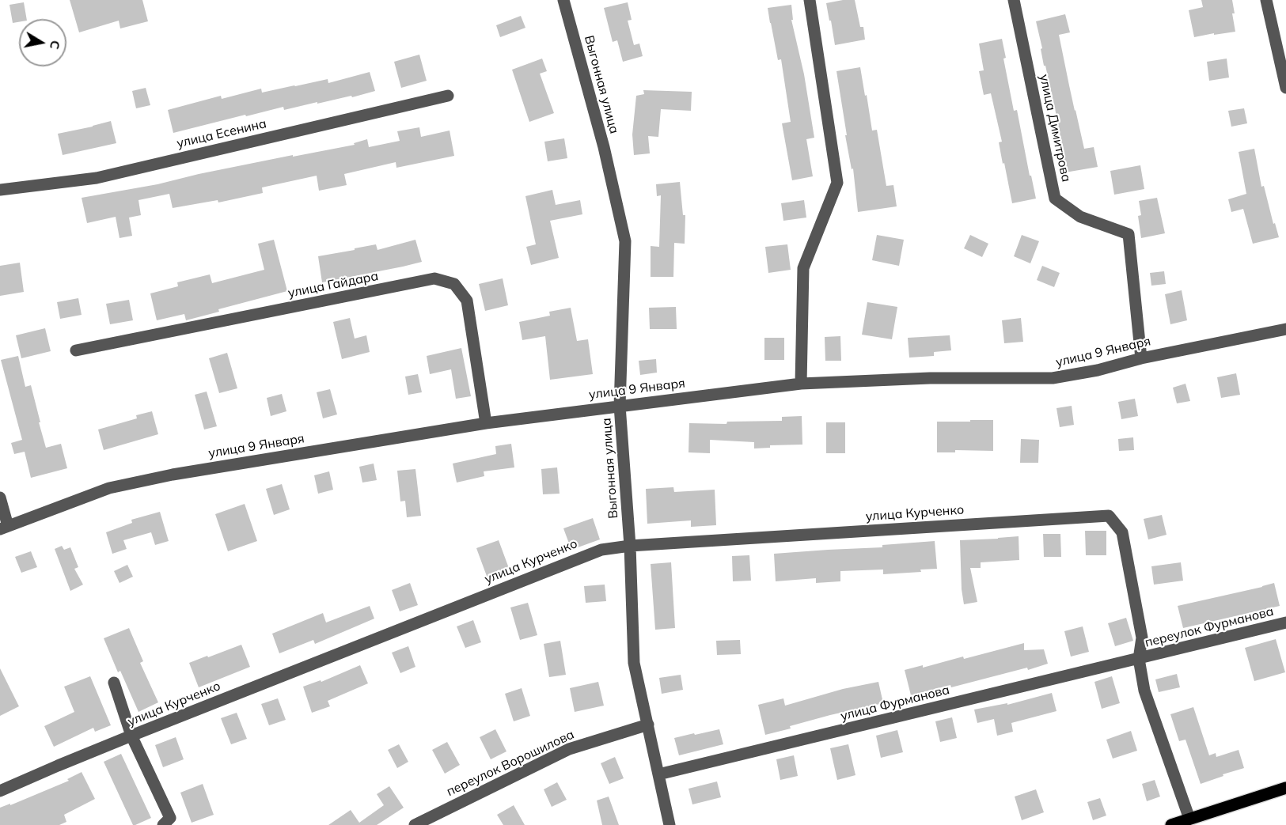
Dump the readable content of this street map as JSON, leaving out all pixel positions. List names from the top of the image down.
{
  "streets": {
    "street": [
      "Выгонная улица",
      "улица Димитрова",
      "улица Есенина",
      "улица Гайдара",
      "улица 9 Января",
      "улица Курченко",
      "переулок Фурманова",
      "улица Фурманова",
      "переулок Ворошилова"
    ]
  },
  "crossings": [
    ["Выгонная улица", "улица 9 Января"],
    ["Выгонная улица", "улица Курченко"],
    ["Выгонная улица", "улица Фурманова"],
    ["Выгонная улица", "переулок Ворошилова"],
    ["улица Димитрова", "улица 9 Января"],
    ["улица Гайдара", "улица 9 Января"],
    ["улица Курченко", "переулок Фурманова"],
    ["улица Курченко", "улица Фурманова"],
    ["переулок Фурманова", "улица Фурманова"]
  ],
  "north": "right"
}
